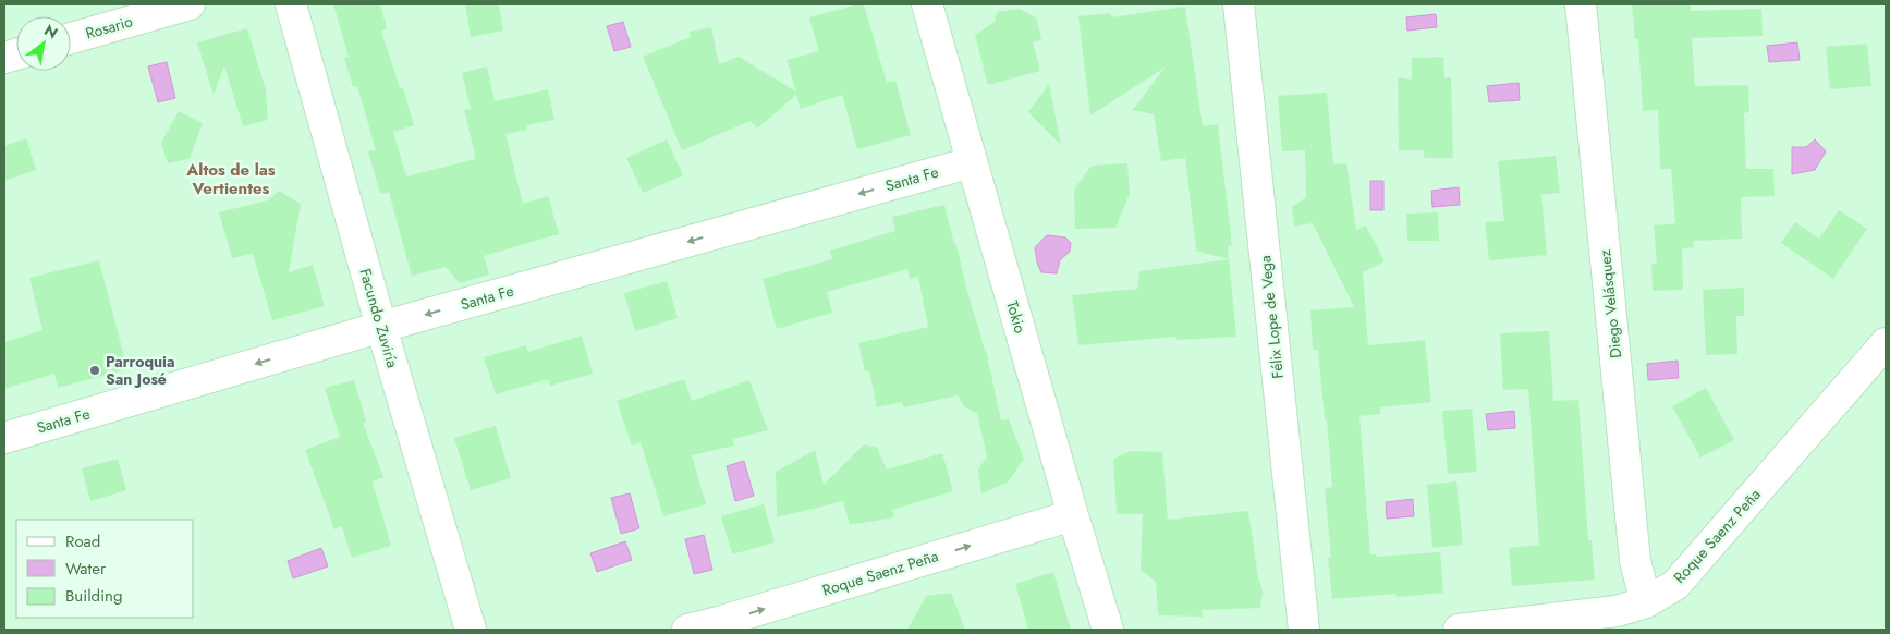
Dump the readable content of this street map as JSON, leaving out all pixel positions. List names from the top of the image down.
{
  "streets": {
    "street": [
      "Rosario",
      "Santa Fe",
      "Diego Velásquez",
      "Tokio",
      "Félix Lope de Vega",
      "Facundo Zuviría",
      "Roque Saenz Peña"
    ]
  },
  "crossings": [
    ["Santa Fe", "Tokio"],
    ["Santa Fe", "Facundo Zuviría"],
    ["Diego Velásquez", "Roque Saenz Peña"],
    ["Tokio", "Roque Saenz Peña"]
  ],
  "one_way": ["Santa Fe", "Roque Saenz Peña"],
  "districts": ["Altos de las Vertientes"],
  "places": ["Parroquia San José"],
  "legend": ["Road", "Water", "Building"],
  "north": "top right"
}
